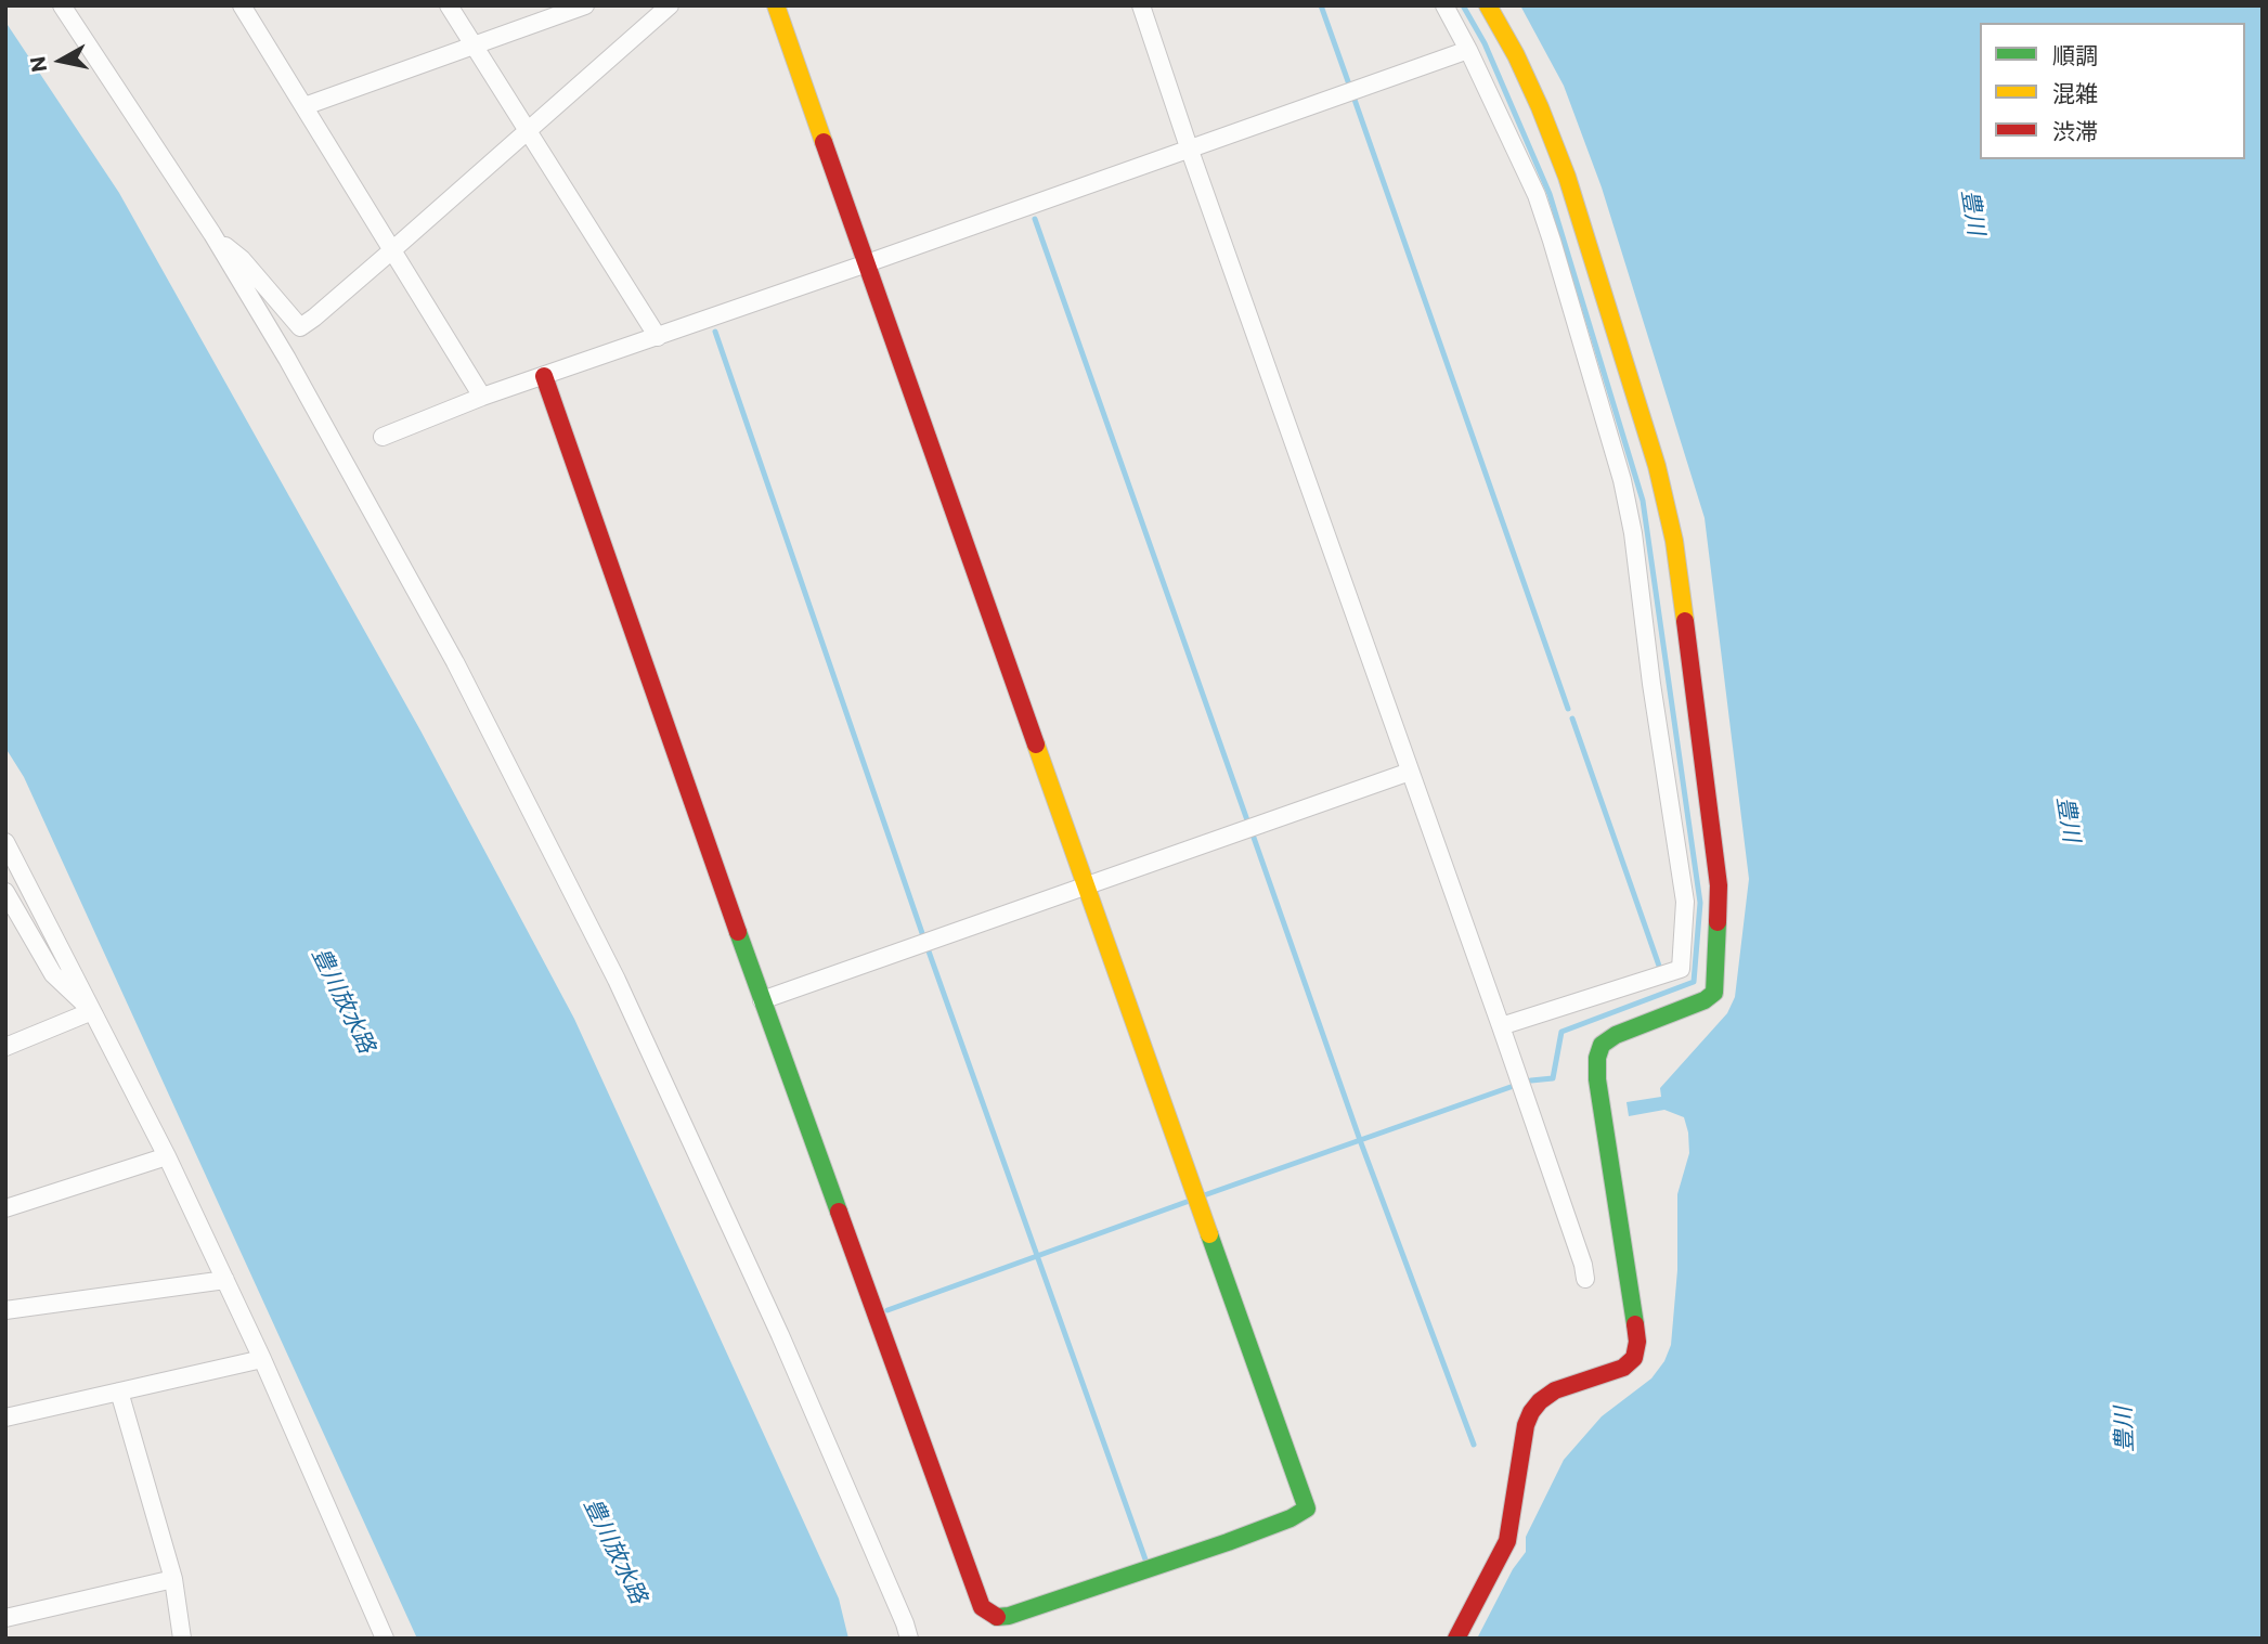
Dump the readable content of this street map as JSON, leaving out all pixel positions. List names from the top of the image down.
{
  "water": ["豊川", "豊川放水路"],
  "legend": ["順調", "混雑", "渋滞"],
  "north": "left"
}
